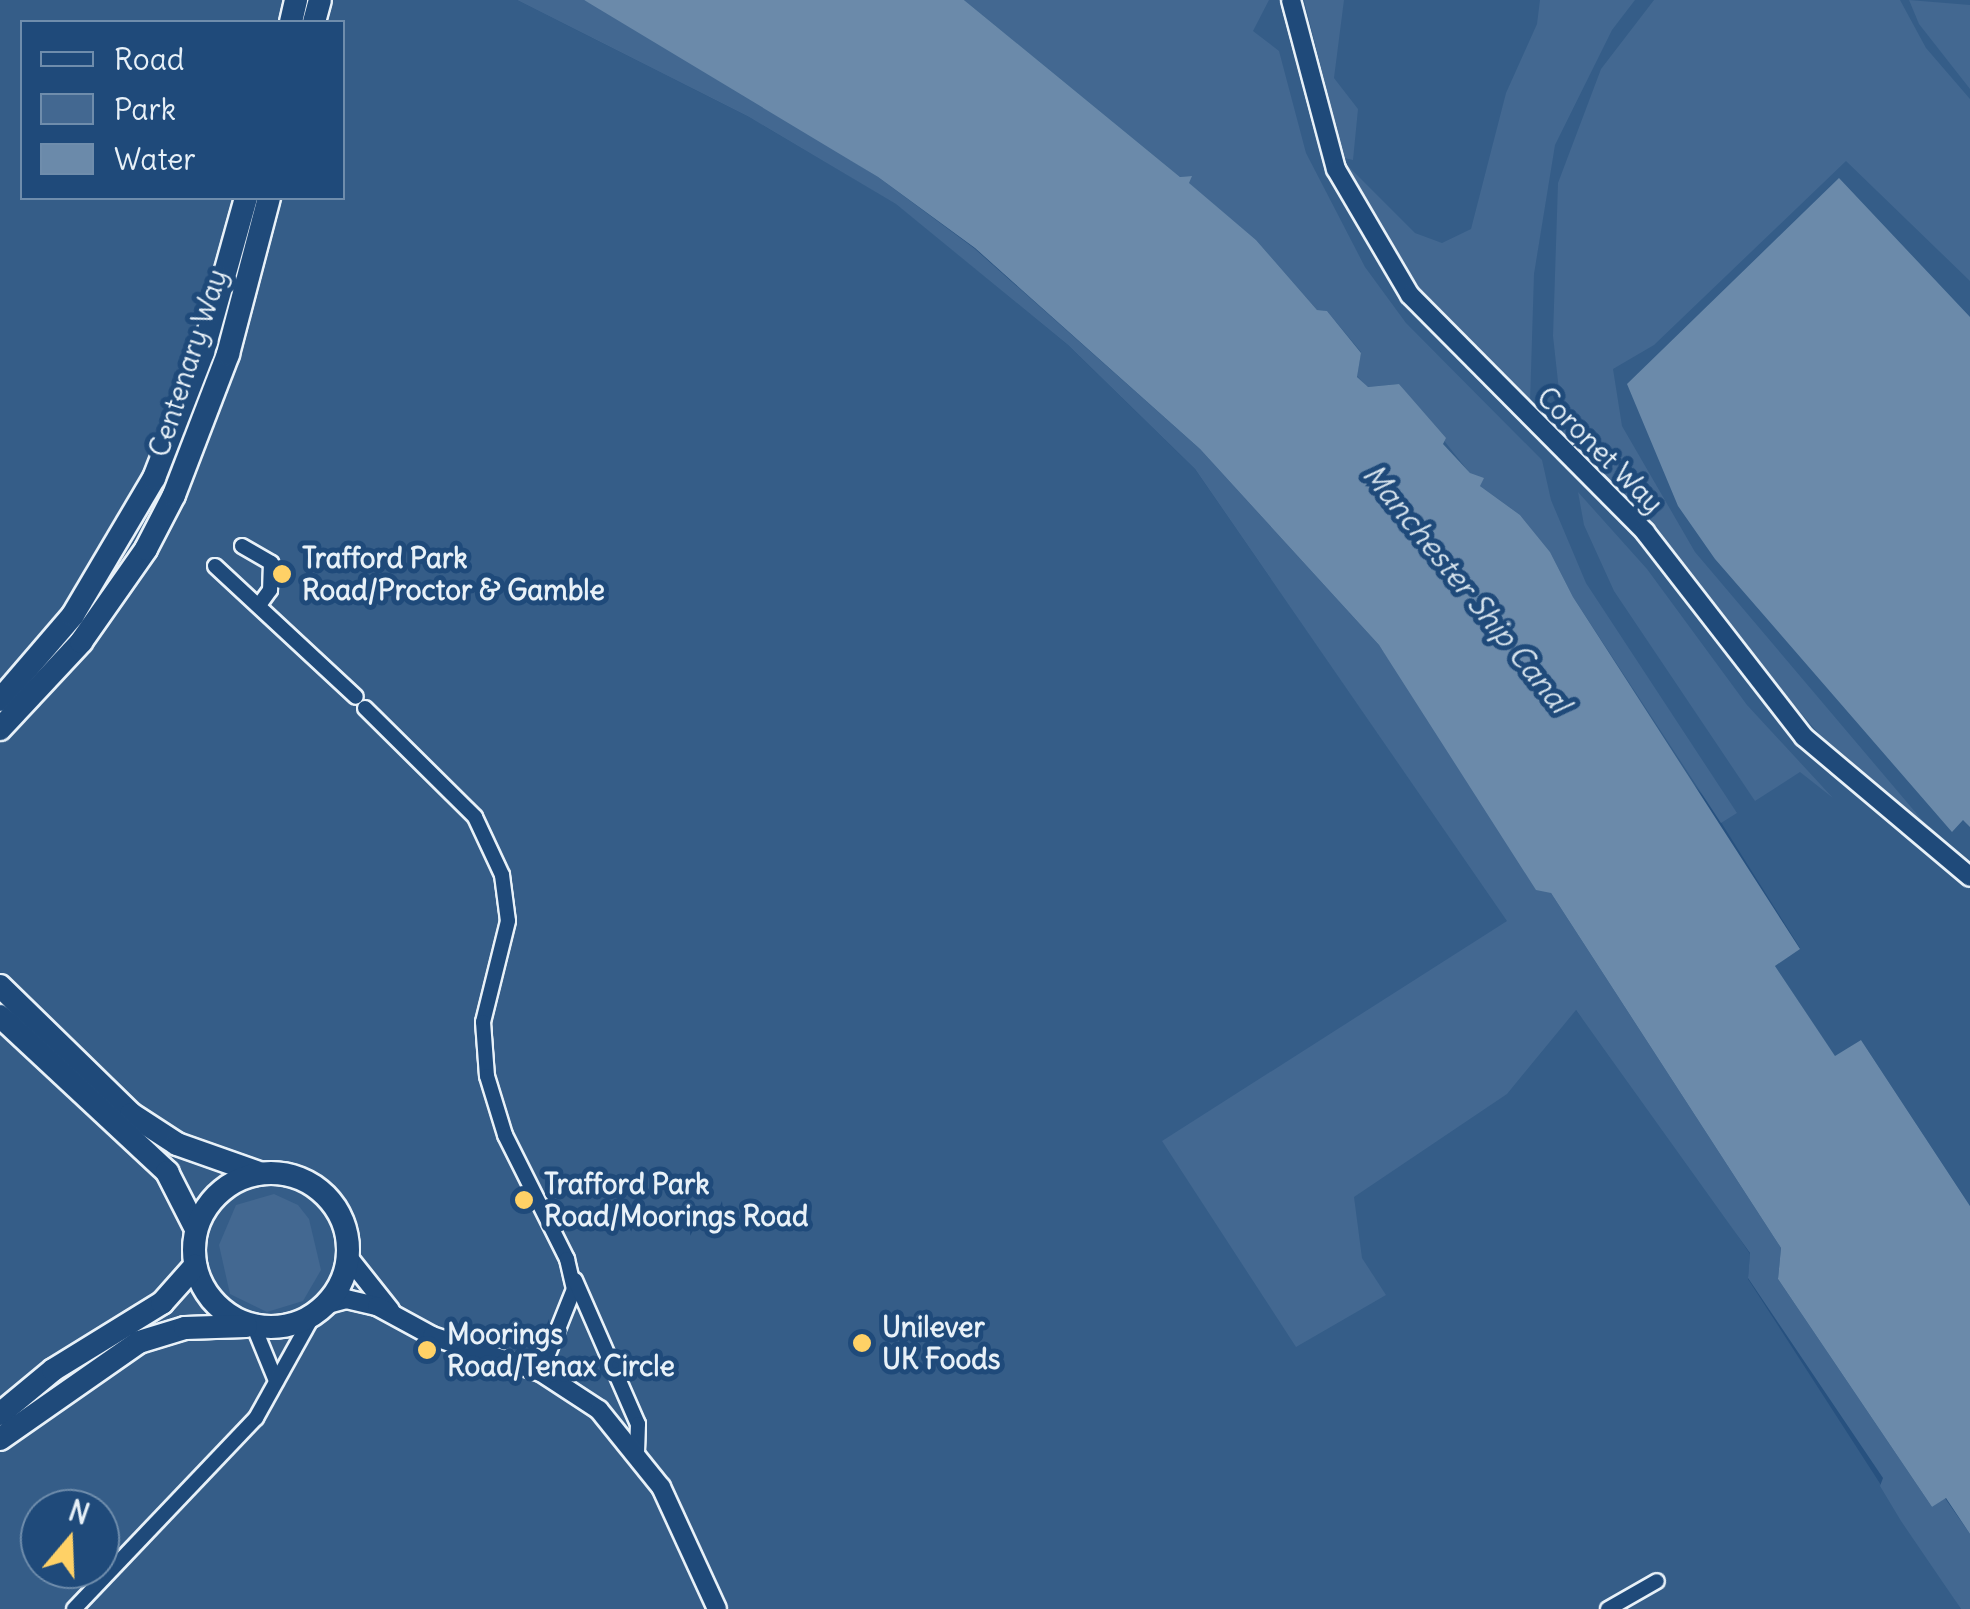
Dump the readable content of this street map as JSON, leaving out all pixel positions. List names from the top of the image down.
{
  "streets": {
    "main road": ["Centenary Way"],
    "street": ["Coronet Way"]
  },
  "water": ["Manchester Ship Canal"],
  "places": [
    "Trafford Park Road/Proctor & Gamble",
    "Trafford Park Road/Moorings Road",
    "Unilever UK Foods",
    "Moorings Road/Tenax Circle"
  ],
  "legend": ["Road", "Park", "Water"],
  "north": "top"
}
